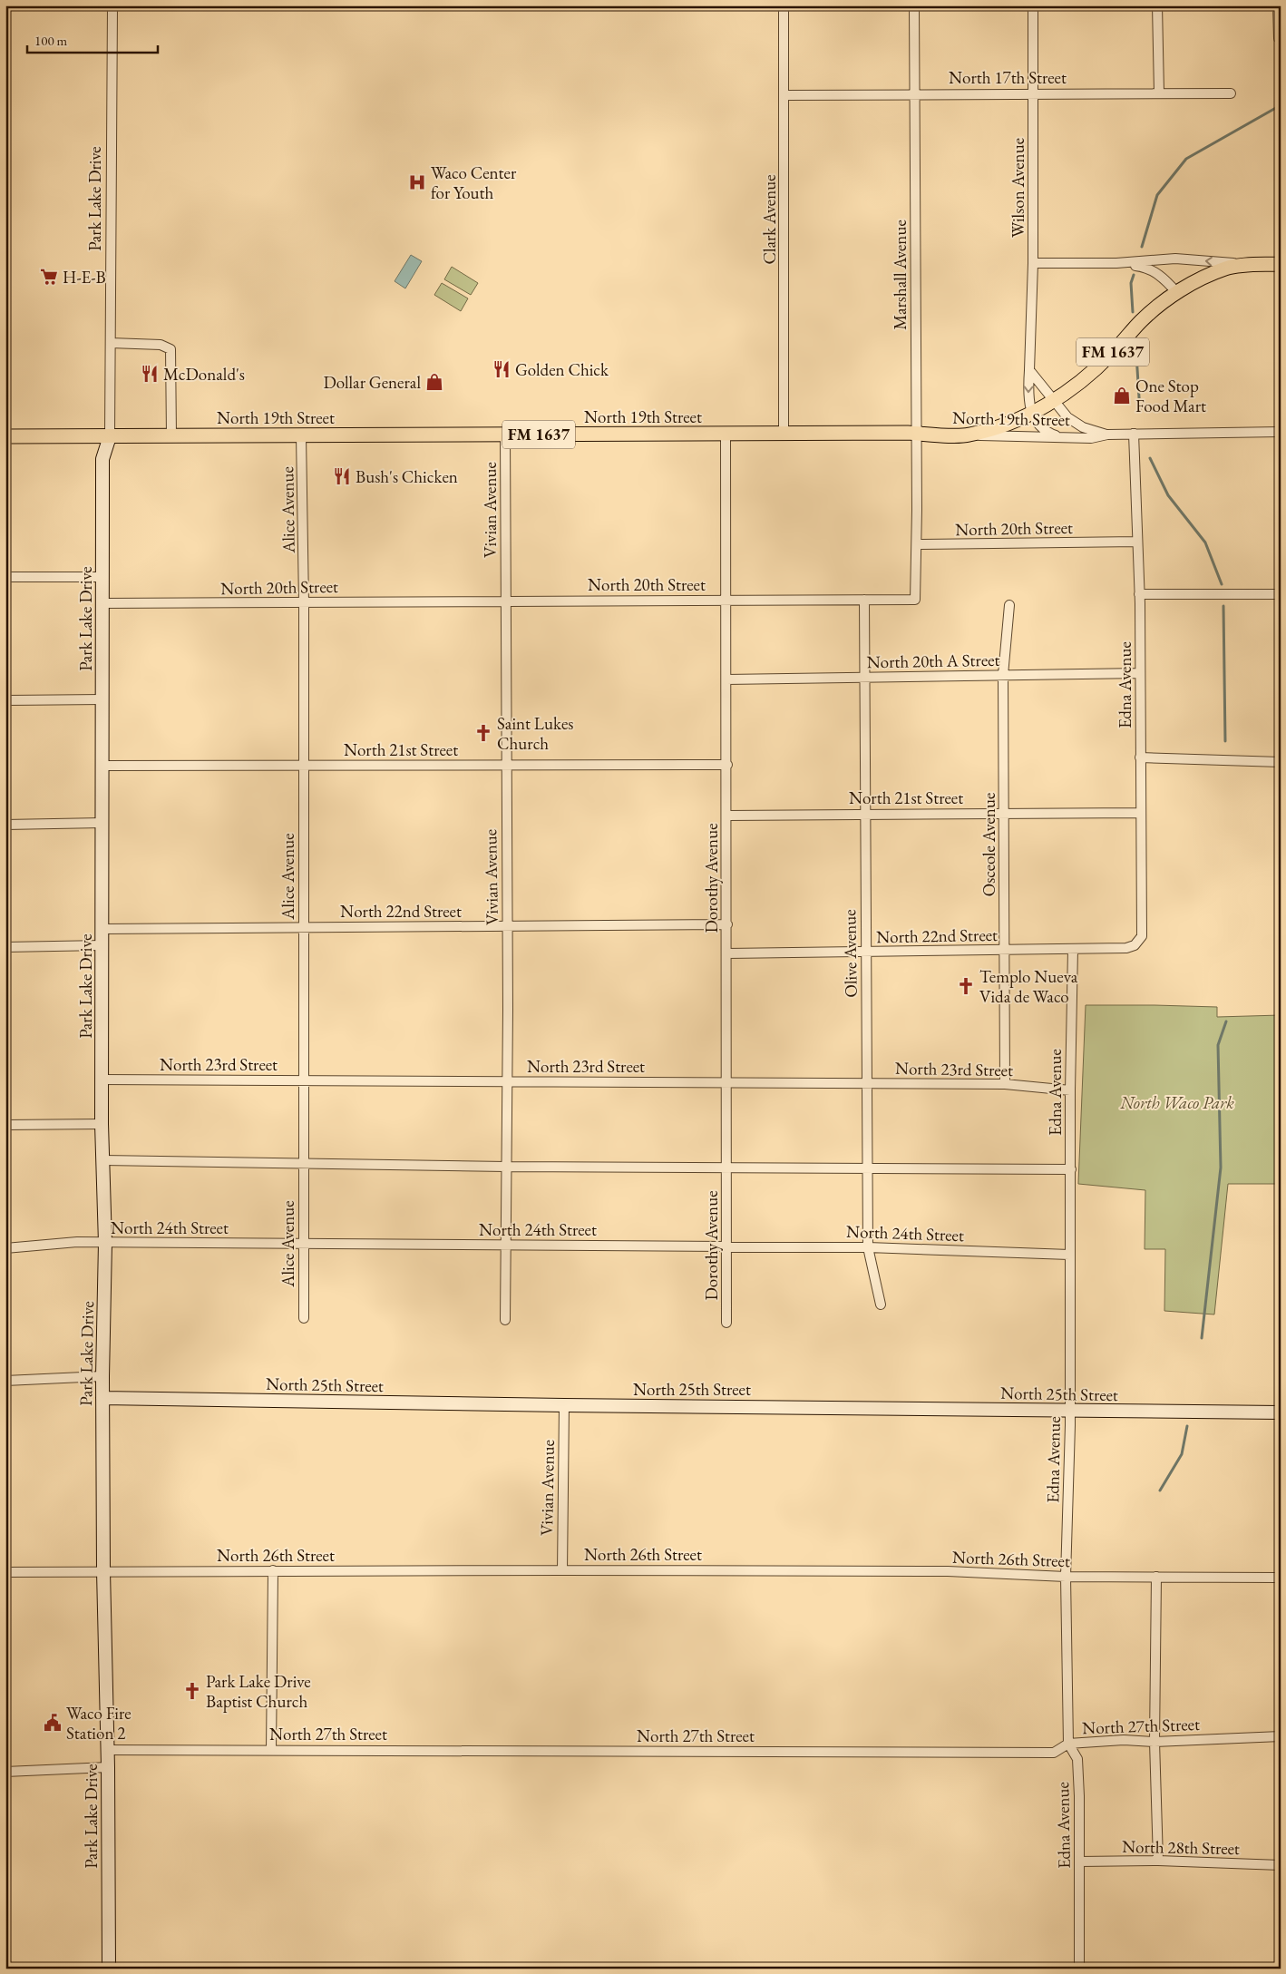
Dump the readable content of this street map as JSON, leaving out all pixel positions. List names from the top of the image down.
{
  "streets": {
    "main road": ["FM 1637", "North 19th Street"],
    "street": [
      "North 17th Street",
      "Wilson Avenue",
      "Park Lake Drive",
      "Clark Avenue",
      "Marshall Avenue",
      "Alice Avenue",
      "Vivian Avenue",
      "North 20th Street",
      "North 20th A Street",
      "Edna Avenue",
      "North 21st Street",
      "Osceole Avenue",
      "Dorothy Avenue",
      "North 22nd Street",
      "Olive Avenue",
      "North 23rd Street",
      "North 24th Street",
      "North 25th Street",
      "North 26th Street",
      "North 27th Street",
      "North 28th Street"
    ]
  },
  "crossings": [
    ["North 17th Street", "Wilson Avenue"],
    ["North 17th Street", "Clark Avenue"],
    ["North 17th Street", "Marshall Avenue"],
    ["Wilson Avenue", "FM 1637"],
    ["Park Lake Drive", "North 19th Street"],
    ["Park Lake Drive", "North 20th Street"],
    ["Park Lake Drive", "North 21st Street"],
    ["Park Lake Drive", "North 22nd Street"],
    ["Park Lake Drive", "North 23rd Street"],
    ["Park Lake Drive", "North 24th Street"],
    ["Park Lake Drive", "North 25th Street"],
    ["Park Lake Drive", "North 26th Street"],
    ["Park Lake Drive", "North 27th Street"],
    ["Clark Avenue", "North 19th Street"],
    ["Marshall Avenue", "North 19th Street"],
    ["Marshall Avenue", "North 20th Street"],
    ["FM 1637", "North 19th Street"],
    ["North 19th Street", "Alice Avenue"],
    ["North 19th Street", "Vivian Avenue"],
    ["North 19th Street", "Edna Avenue"],
    ["North 19th Street", "Dorothy Avenue"],
    ["Alice Avenue", "North 20th Street"],
    ["Alice Avenue", "North 21st Street"],
    ["Alice Avenue", "North 22nd Street"],
    ["Alice Avenue", "North 23rd Street"],
    ["Alice Avenue", "North 24th Street"],
    ["Vivian Avenue", "North 20th Street"],
    ["Vivian Avenue", "North 21st Street"],
    ["Vivian Avenue", "North 22nd Street"],
    ["Vivian Avenue", "North 23rd Street"],
    ["Vivian Avenue", "North 24th Street"],
    ["Vivian Avenue", "North 25th Street"],
    ["Vivian Avenue", "North 26th Street"],
    ["North 20th Street", "Edna Avenue"],
    ["North 20th Street", "Dorothy Avenue"],
    ["North 20th Street", "Olive Avenue"],
    ["North 20th A Street", "Edna Avenue"],
    ["North 20th A Street", "Osceole Avenue"],
    ["North 20th A Street", "Dorothy Avenue"],
    ["North 20th A Street", "Olive Avenue"],
    ["Edna Avenue", "North 21st Street"],
    ["Edna Avenue", "North 22nd Street"],
    ["Edna Avenue", "North 23rd Street"],
    ["Edna Avenue", "North 24th Street"],
    ["Edna Avenue", "North 25th Street"],
    ["Edna Avenue", "North 26th Street"],
    ["Edna Avenue", "North 27th Street"],
    ["Edna Avenue", "North 28th Street"],
    ["North 21st Street", "Osceole Avenue"],
    ["North 21st Street", "Dorothy Avenue"],
    ["North 21st Street", "Olive Avenue"],
    ["Osceole Avenue", "North 22nd Street"],
    ["Osceole Avenue", "North 23rd Street"],
    ["Dorothy Avenue", "North 22nd Street"],
    ["Dorothy Avenue", "North 23rd Street"],
    ["Dorothy Avenue", "North 24th Street"],
    ["North 22nd Street", "Olive Avenue"],
    ["Olive Avenue", "North 23rd Street"],
    ["Olive Avenue", "North 24th Street"]
  ],
  "parks": ["North Waco Park"],
  "places": {
    "hospital": ["Waco Center for Youth"],
    "supermarket": ["H-E-B"],
    "restaurant": ["Golden Chick", "McDonald's", "Bush's Chicken"],
    "shop": ["Dollar General", "One Stop Food Mart"],
    "church": ["Saint Lukes Church", "Templo Nueva Vida de Waco", "Park Lake Drive Baptist Church"],
    "public building": ["Waco Fire Station 2"]
  },
  "scale_bar": "100 m"
}
